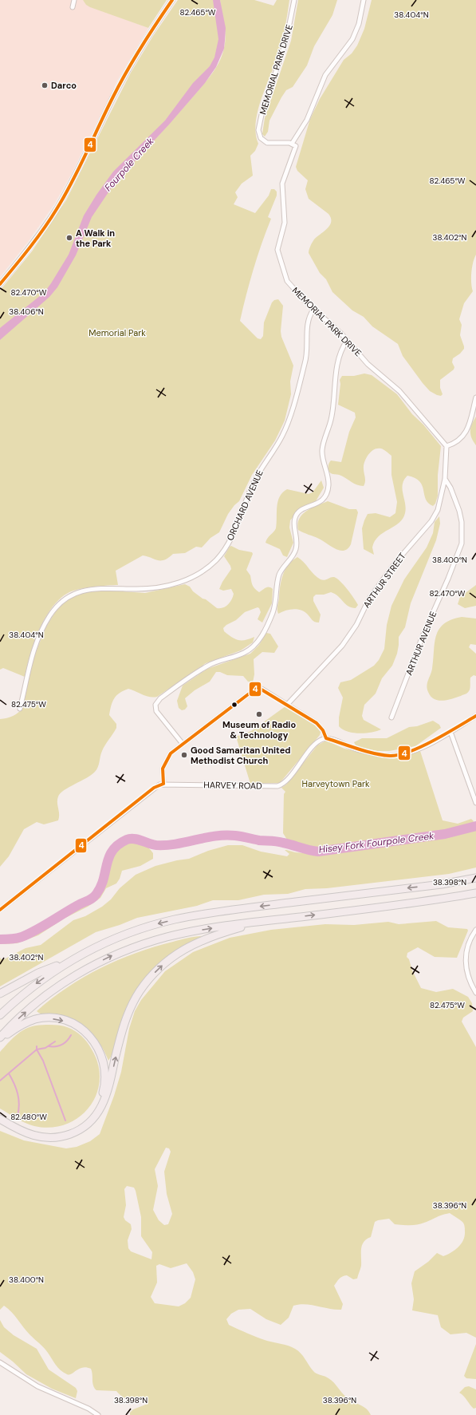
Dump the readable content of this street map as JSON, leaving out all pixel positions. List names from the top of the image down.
{
  "streets": {
    "street": [
      "MEMORIAL PARK DRIVE",
      "ORCHARD AVENUE",
      "ARTHUR STREET",
      "ARTHUR AVENUE",
      "HARVEY ROAD"
    ]
  },
  "crossings": [
    ["MEMORIAL PARK DRIVE", "ORCHARD AVENUE"],
    ["ARTHUR STREET", "ARTHUR AVENUE"]
  ],
  "water": ["Fourpole Creek", "Hisey Fork Fourpole Creek"],
  "parks": ["Memorial Park", "Harveytown Park"],
  "places": [
    "Darco",
    "A Walk in the Park",
    "Museum of Radio & Technology",
    "Good Samaritan United Methodist Church"
  ],
  "lines": ["transit line 4"],
  "coordinates": [
    "82.465°W",
    "38.404°N",
    "38.402°N",
    "82.470°W",
    "38.406°N",
    "38.400°N",
    "82.475°W",
    "38.398°N",
    "82.480°W",
    "38.396°N"
  ]
}
